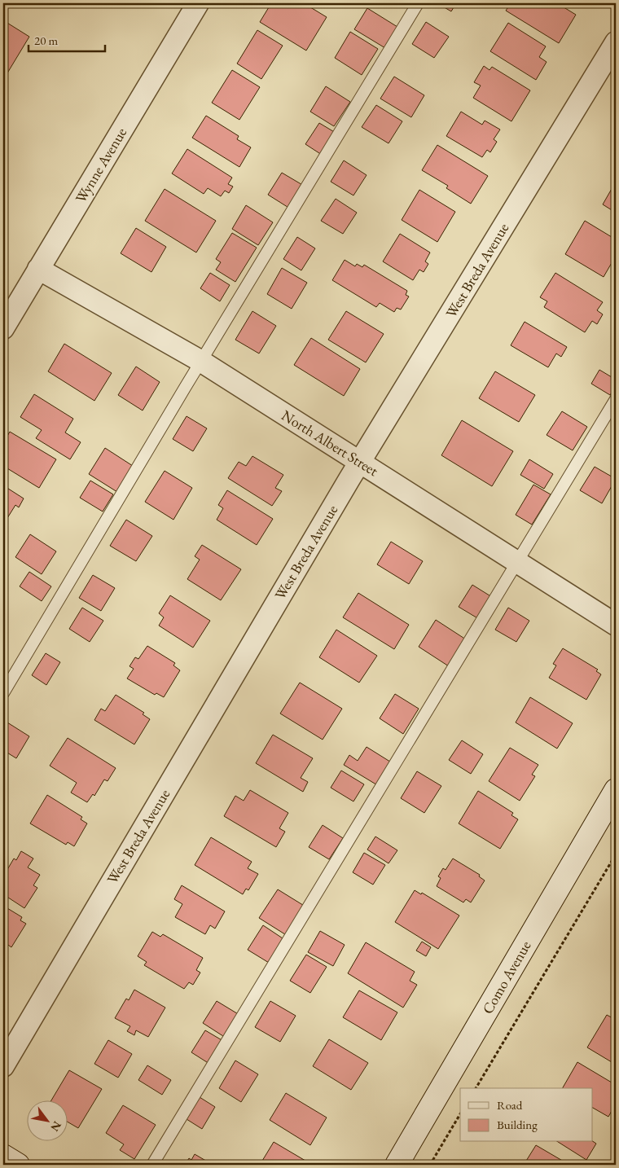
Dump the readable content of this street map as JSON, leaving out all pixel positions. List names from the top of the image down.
{
  "streets": {
    "main road": ["Como Avenue"],
    "street": ["Wynne Avenue", "West Breda Avenue", "North Albert Street"]
  },
  "crossings": [
    ["Wynne Avenue", "North Albert Street"],
    ["West Breda Avenue", "North Albert Street"]
  ],
  "legend": ["Road", "Building"],
  "scale_bar": "20 m",
  "north": "bottom right"
}
